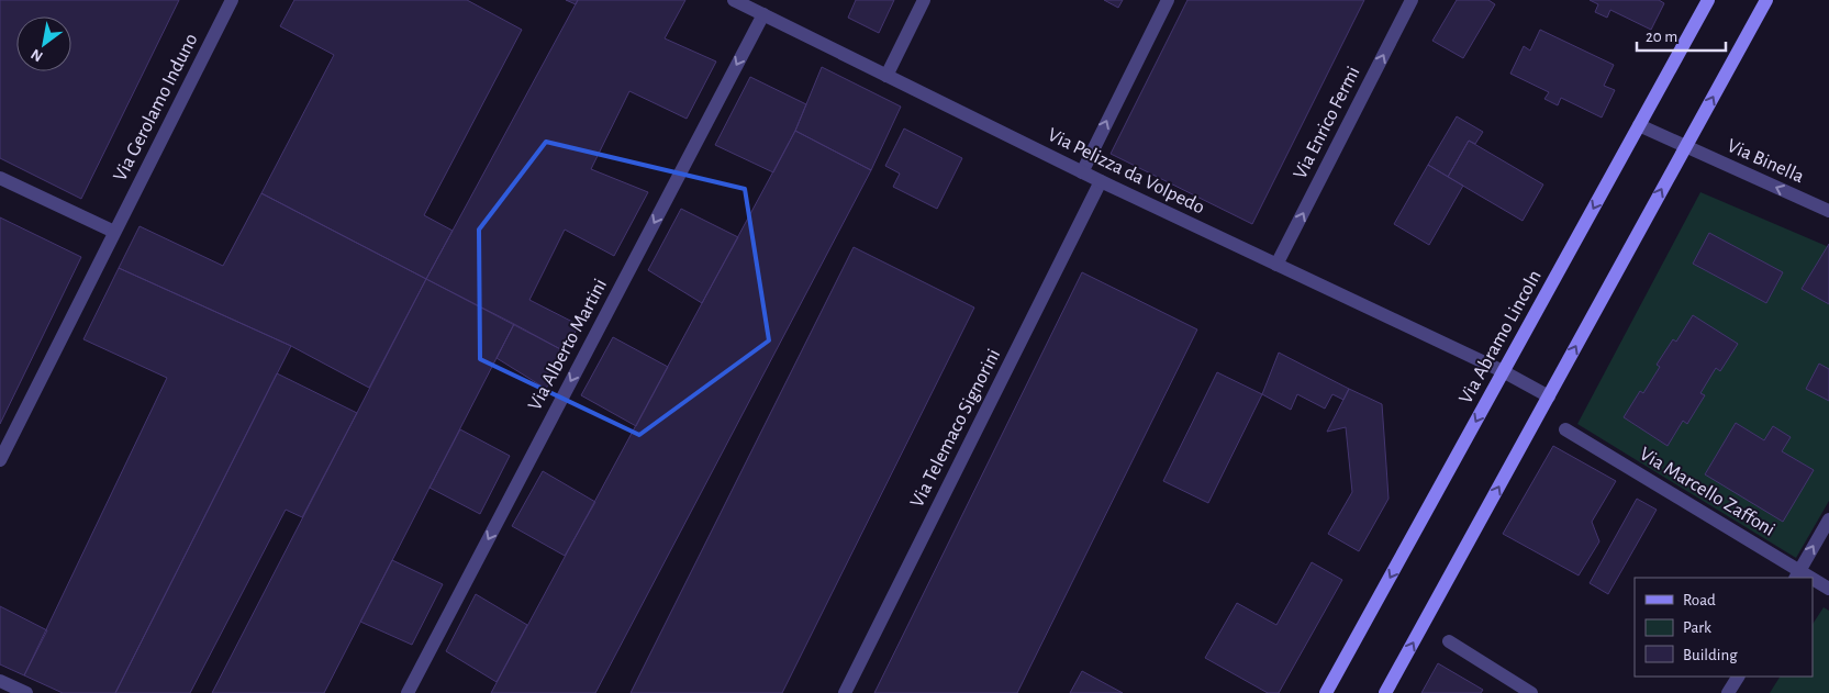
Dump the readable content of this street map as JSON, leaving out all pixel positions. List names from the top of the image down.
{
  "streets": {
    "main road": ["Via Abramo Lincoln"],
    "street": [
      "Via Gerolamo Induno",
      "Via Enrico Fermi",
      "Via Binella",
      "Via Pelizza da Volpedo",
      "Via Alberto Martini",
      "Via Telemaco Signorini",
      "Via Marcello Zaffoni"
    ]
  },
  "crossings": [
    ["Via Enrico Fermi", "Via Pelizza da Volpedo"],
    ["Via Binella", "Via Abramo Lincoln"],
    ["Via Pelizza da Volpedo", "Via Abramo Lincoln"],
    ["Via Pelizza da Volpedo", "Via Alberto Martini"],
    ["Via Pelizza da Volpedo", "Via Telemaco Signorini"]
  ],
  "one_way": ["Via Enrico Fermi", "Via Binella", "Via Alberto Martini"],
  "legend": ["Road", "Park", "Building"],
  "scale_bar": "20 m",
  "north": "bottom left"
}
